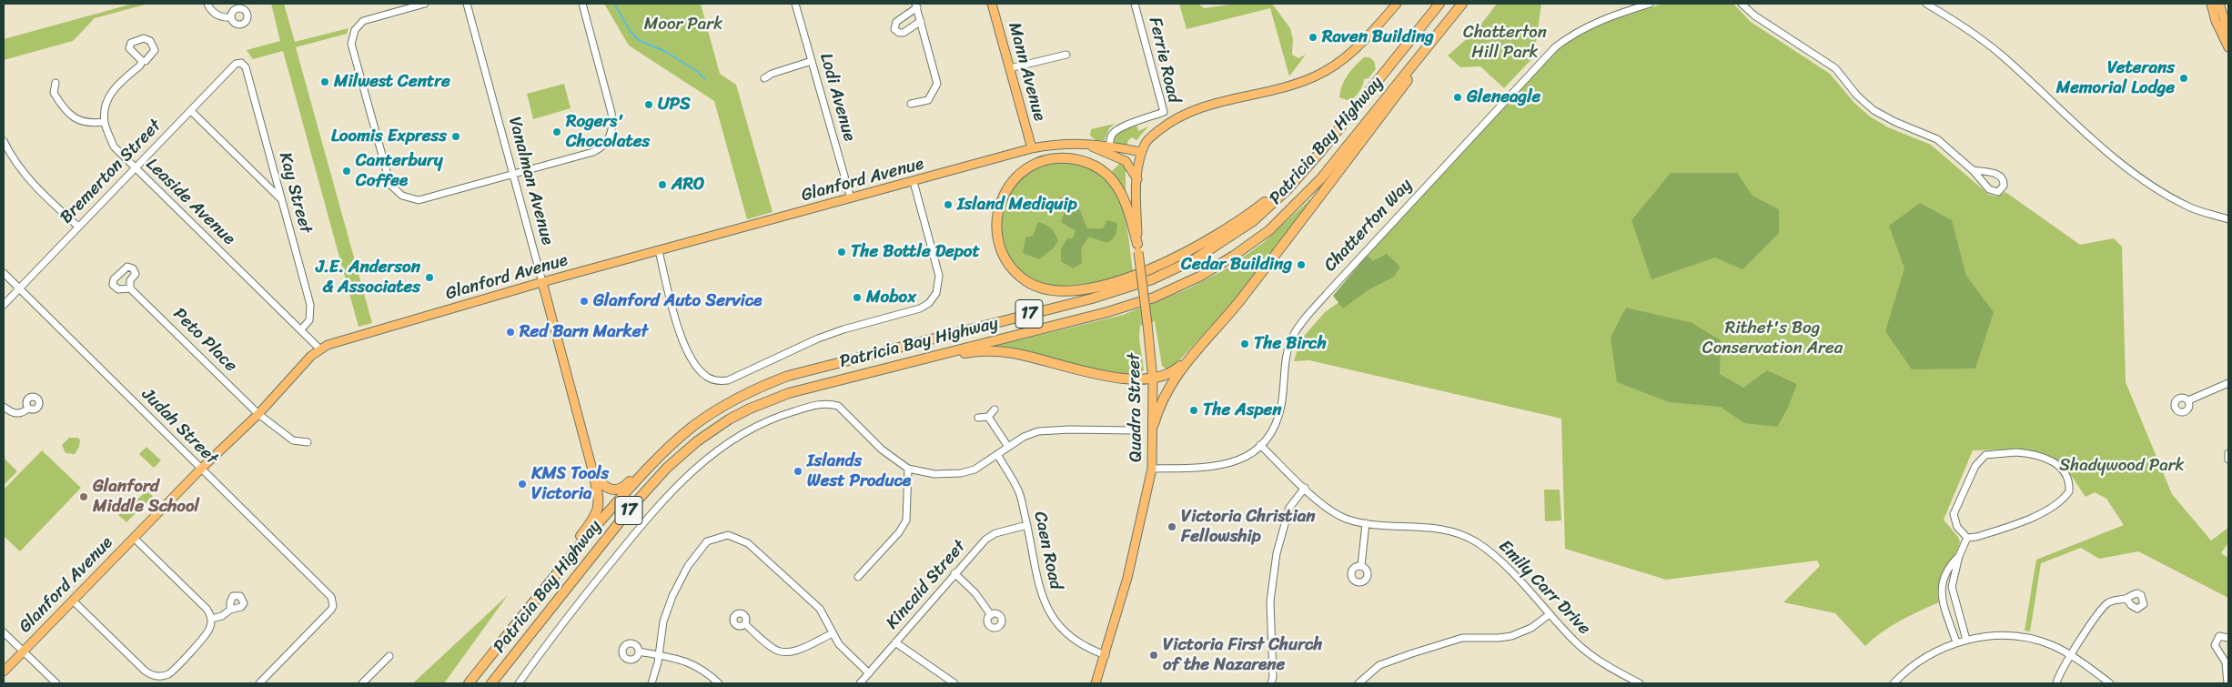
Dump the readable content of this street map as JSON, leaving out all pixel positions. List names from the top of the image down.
{
  "streets": {
    "highway": ["Patricia Bay Highway", "17"],
    "main road": [
      "Mann Avenue",
      "Glanford Avenue",
      "Vanalman Avenue",
      "Quadra Street"
    ],
    "street": [
      "Ferrie Road",
      "Lodi Avenue",
      "Bremerton Street",
      "Kay Street",
      "Leaside Avenue",
      "Chatterton Way",
      "Peto Place",
      "Judah Street",
      "Caen Road",
      "Kincaid Street",
      "Emily Carr Drive"
    ]
  },
  "crossings": [
    ["Ferrie Road", "Glanford Avenue"],
    ["Mann Avenue", "Glanford Avenue"],
    ["Lodi Avenue", "Glanford Avenue"],
    ["Bremerton Street", "Kay Street"],
    ["Bremerton Street", "Leaside Avenue"],
    ["Bremerton Street", "Judah Street"],
    ["Glanford Avenue", "Vanalman Avenue"],
    ["Glanford Avenue", "Leaside Avenue"],
    ["Glanford Avenue", "Peto Place"],
    ["Glanford Avenue", "Quadra Street"],
    ["Glanford Avenue", "Judah Street"],
    ["Kay Street", "Leaside Avenue"],
    ["Chatterton Way", "Quadra Street"],
    ["Chatterton Way", "Emily Carr Drive"],
    ["Quadra Street", "Caen Road"],
    ["Caen Road", "Kincaid Street"]
  ],
  "parks": [
    "Moor Park",
    "Chatterton Hill Park",
    "Rithet's Bog Conservation Area",
    "Shadywood Park"
  ],
  "places": [
    "Raven Building",
    "Veterans Memorial Lodge",
    "Milwest Centre",
    "Gleneagle",
    "UPS",
    "Rogers' Chocolates",
    "Loomis Express",
    "Canterbury Coffee",
    "ARO",
    "Island Mediquip",
    "The Bottle Depot",
    "Cedar Building",
    "J.E. Anderson & Associates",
    "Mobox",
    "Glanford Auto Service",
    "Red Barn Market",
    "The Birch",
    "The Aspen",
    "Islands West Produce",
    "KMS Tools Victoria",
    "Glanford Middle School",
    "Victoria Christian Fellowship",
    "Victoria First Church of the Nazarene"
  ]
}
